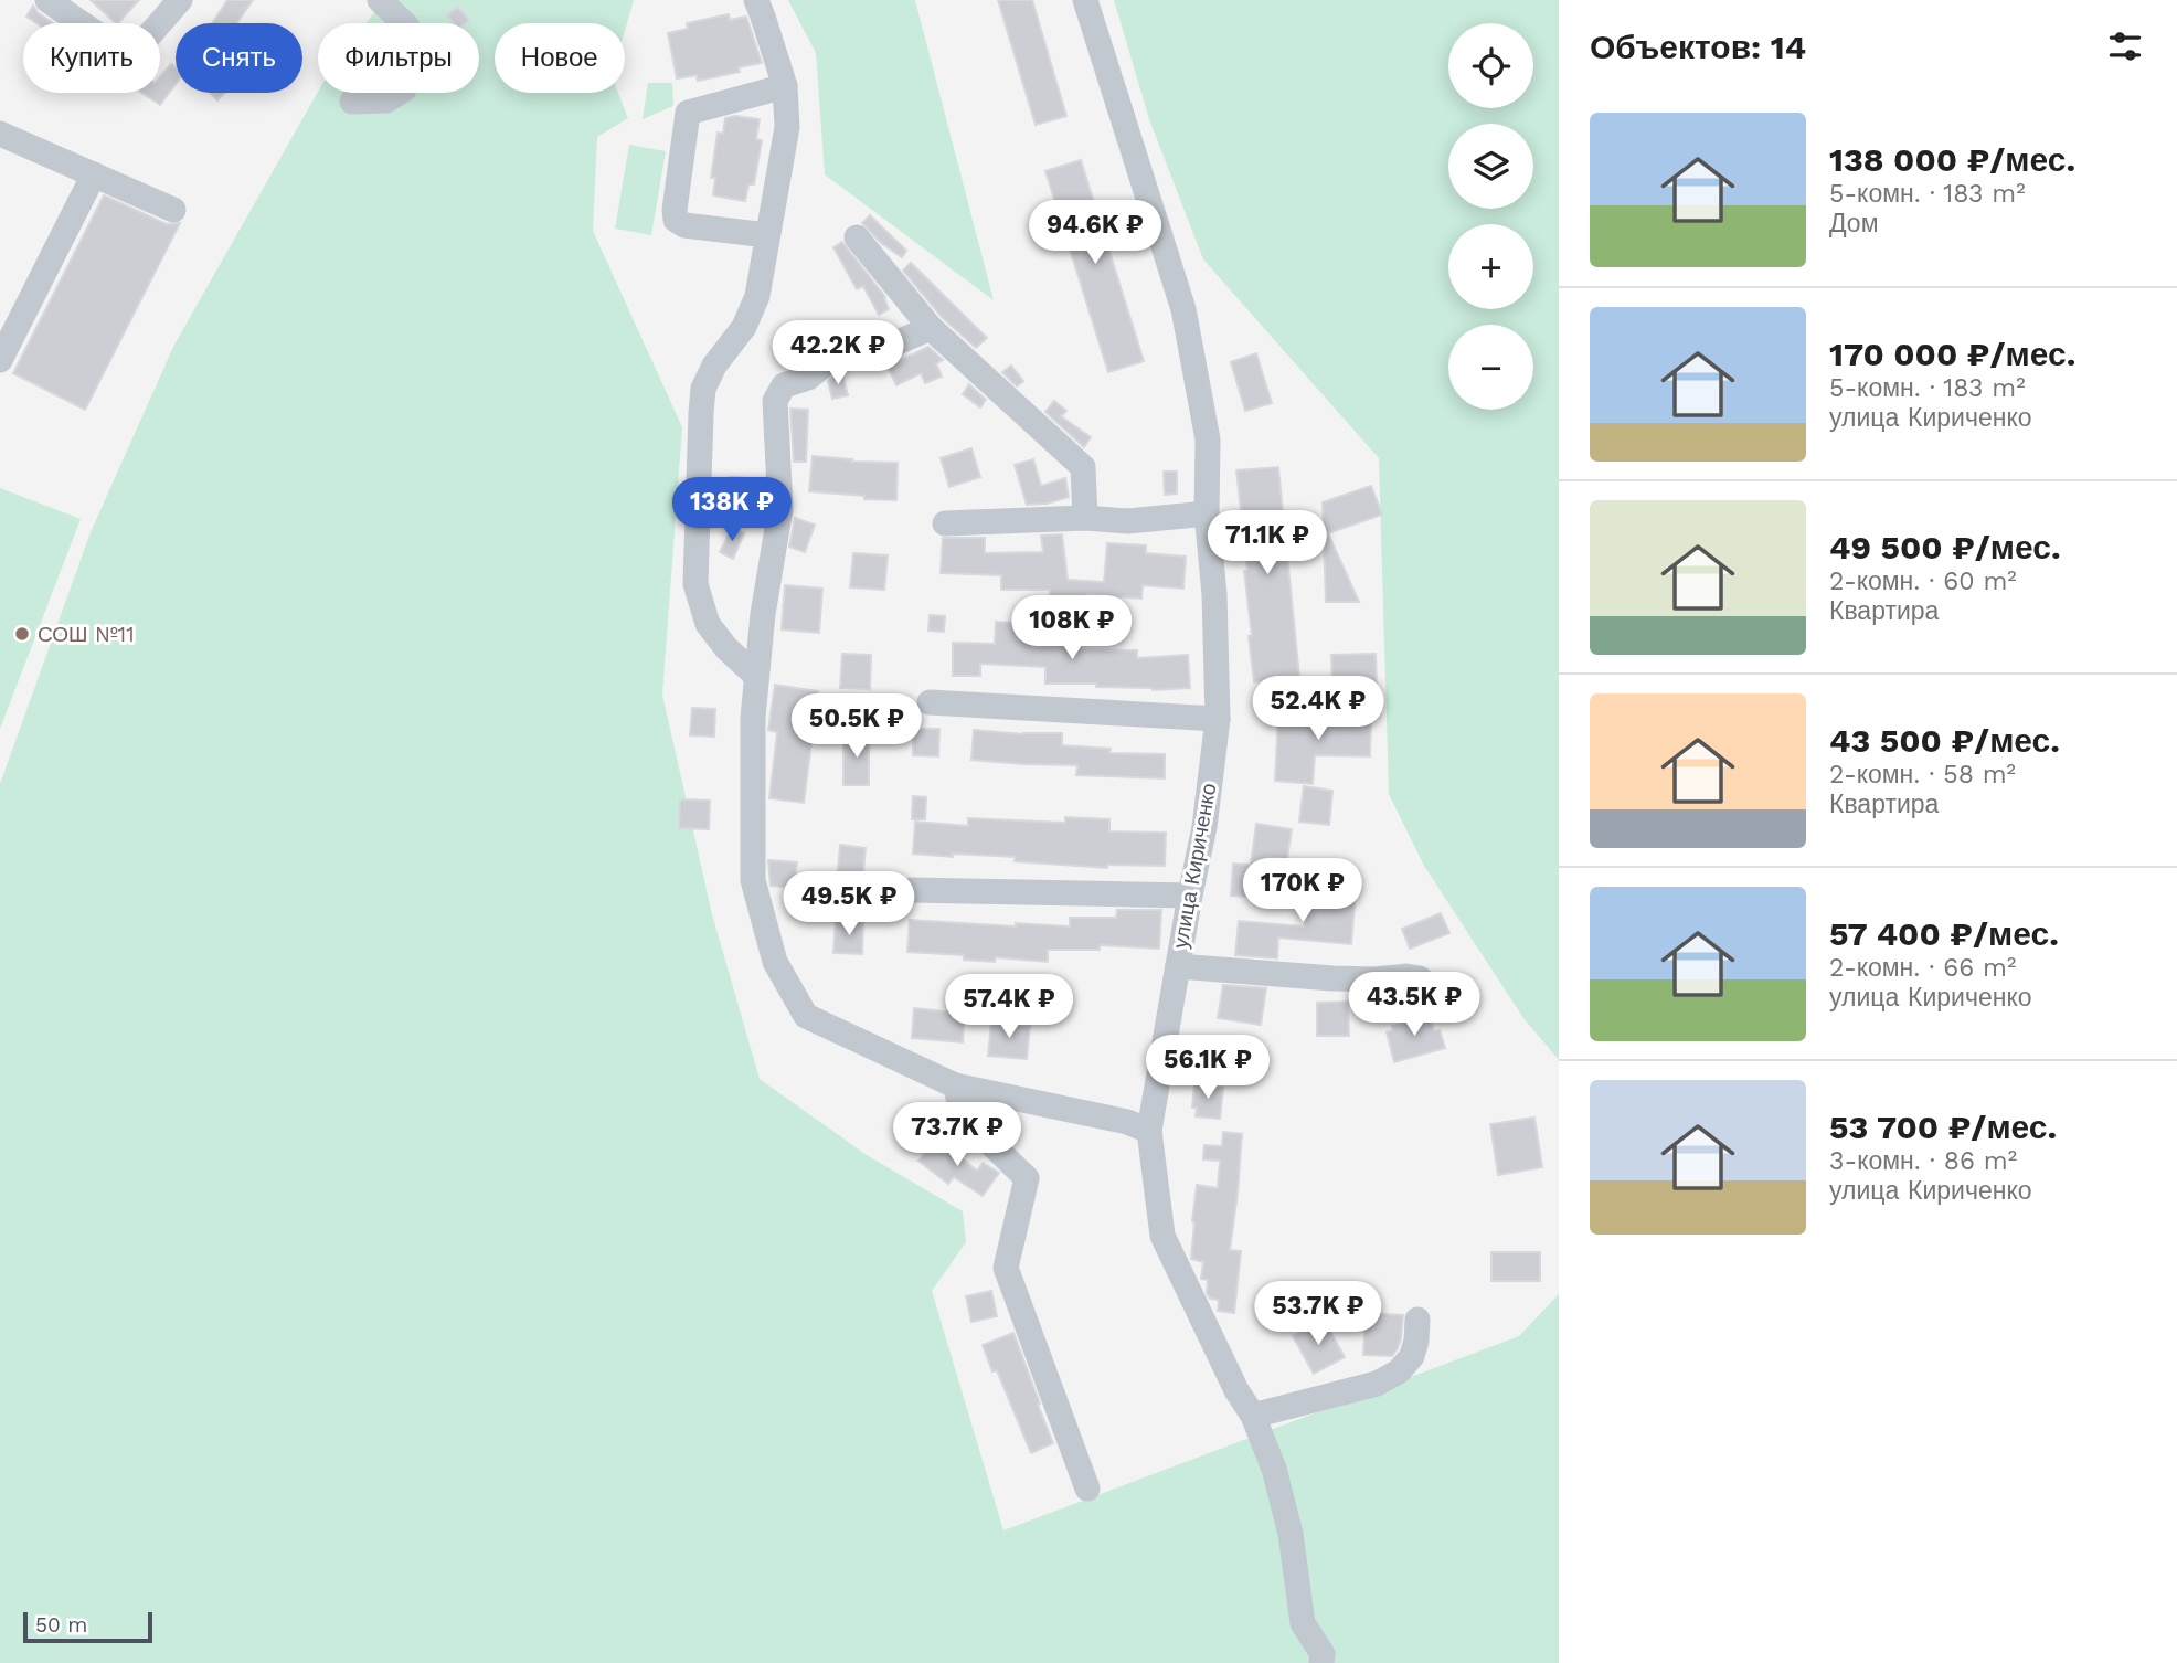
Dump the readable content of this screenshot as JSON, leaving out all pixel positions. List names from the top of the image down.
{
  "streets": {
    "street": ["улица Кириченко"]
  },
  "places": ["СОШ №11"],
  "scale_bar": "50 m",
  "page": {
    "heading": "Объектов: 14",
    "map_buttons": ["+", "−"],
    "chip": [
      "Купить",
      "Снять",
      "Фильтры",
      "Новое"
    ],
    "list": [
      {
        "name": "138 000 ₽/мес.",
        "note": "5-комн. · 183 m² · Дом"
      },
      {
        "name": "170 000 ₽/мес.",
        "note": "5-комн. · 183 m² · улица Кириченко"
      },
      {
        "name": "49 500 ₽/мес.",
        "note": "2-комн. · 60 m² · Квартира"
      },
      {
        "name": "43 500 ₽/мес.",
        "note": "2-комн. · 58 m² · Квартира"
      },
      {
        "name": "57 400 ₽/мес.",
        "note": "2-комн. · 66 m² · улица Кириченко"
      },
      {
        "name": "53 700 ₽/мес.",
        "note": "3-комн. · 86 m² · улица Кириченко"
      }
    ],
    "price": [
      "94.6K ₽",
      "42.2K ₽",
      "138K ₽",
      "71.1K ₽",
      "108K ₽",
      "52.4K ₽",
      "50.5K ₽",
      "170K ₽",
      "49.5K ₽",
      "43.5K ₽",
      "57.4K ₽",
      "56.1K ₽",
      "73.7K ₽",
      "53.7K ₽"
    ],
    "scale": "50 m"
  }
}
